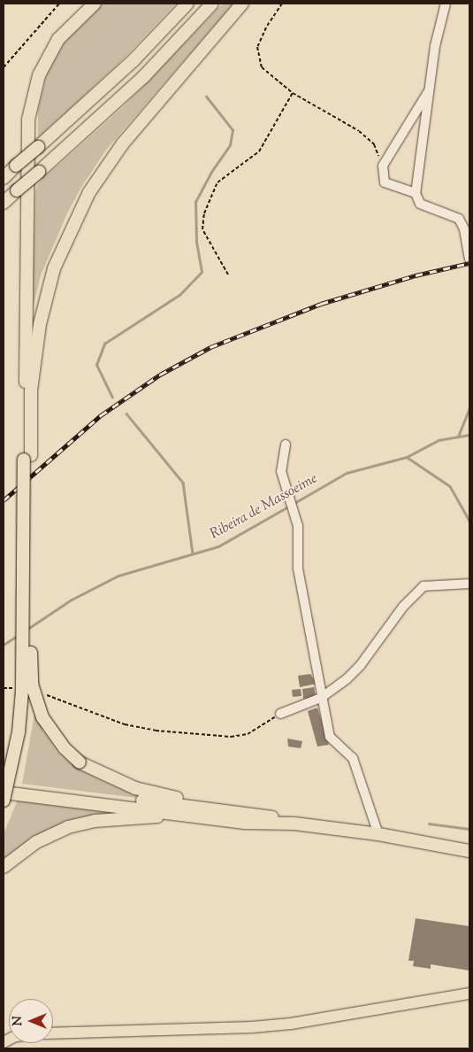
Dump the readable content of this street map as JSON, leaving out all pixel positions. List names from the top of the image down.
{
  "water": ["Ribeira de Massoeime"],
  "north": "left"
}
